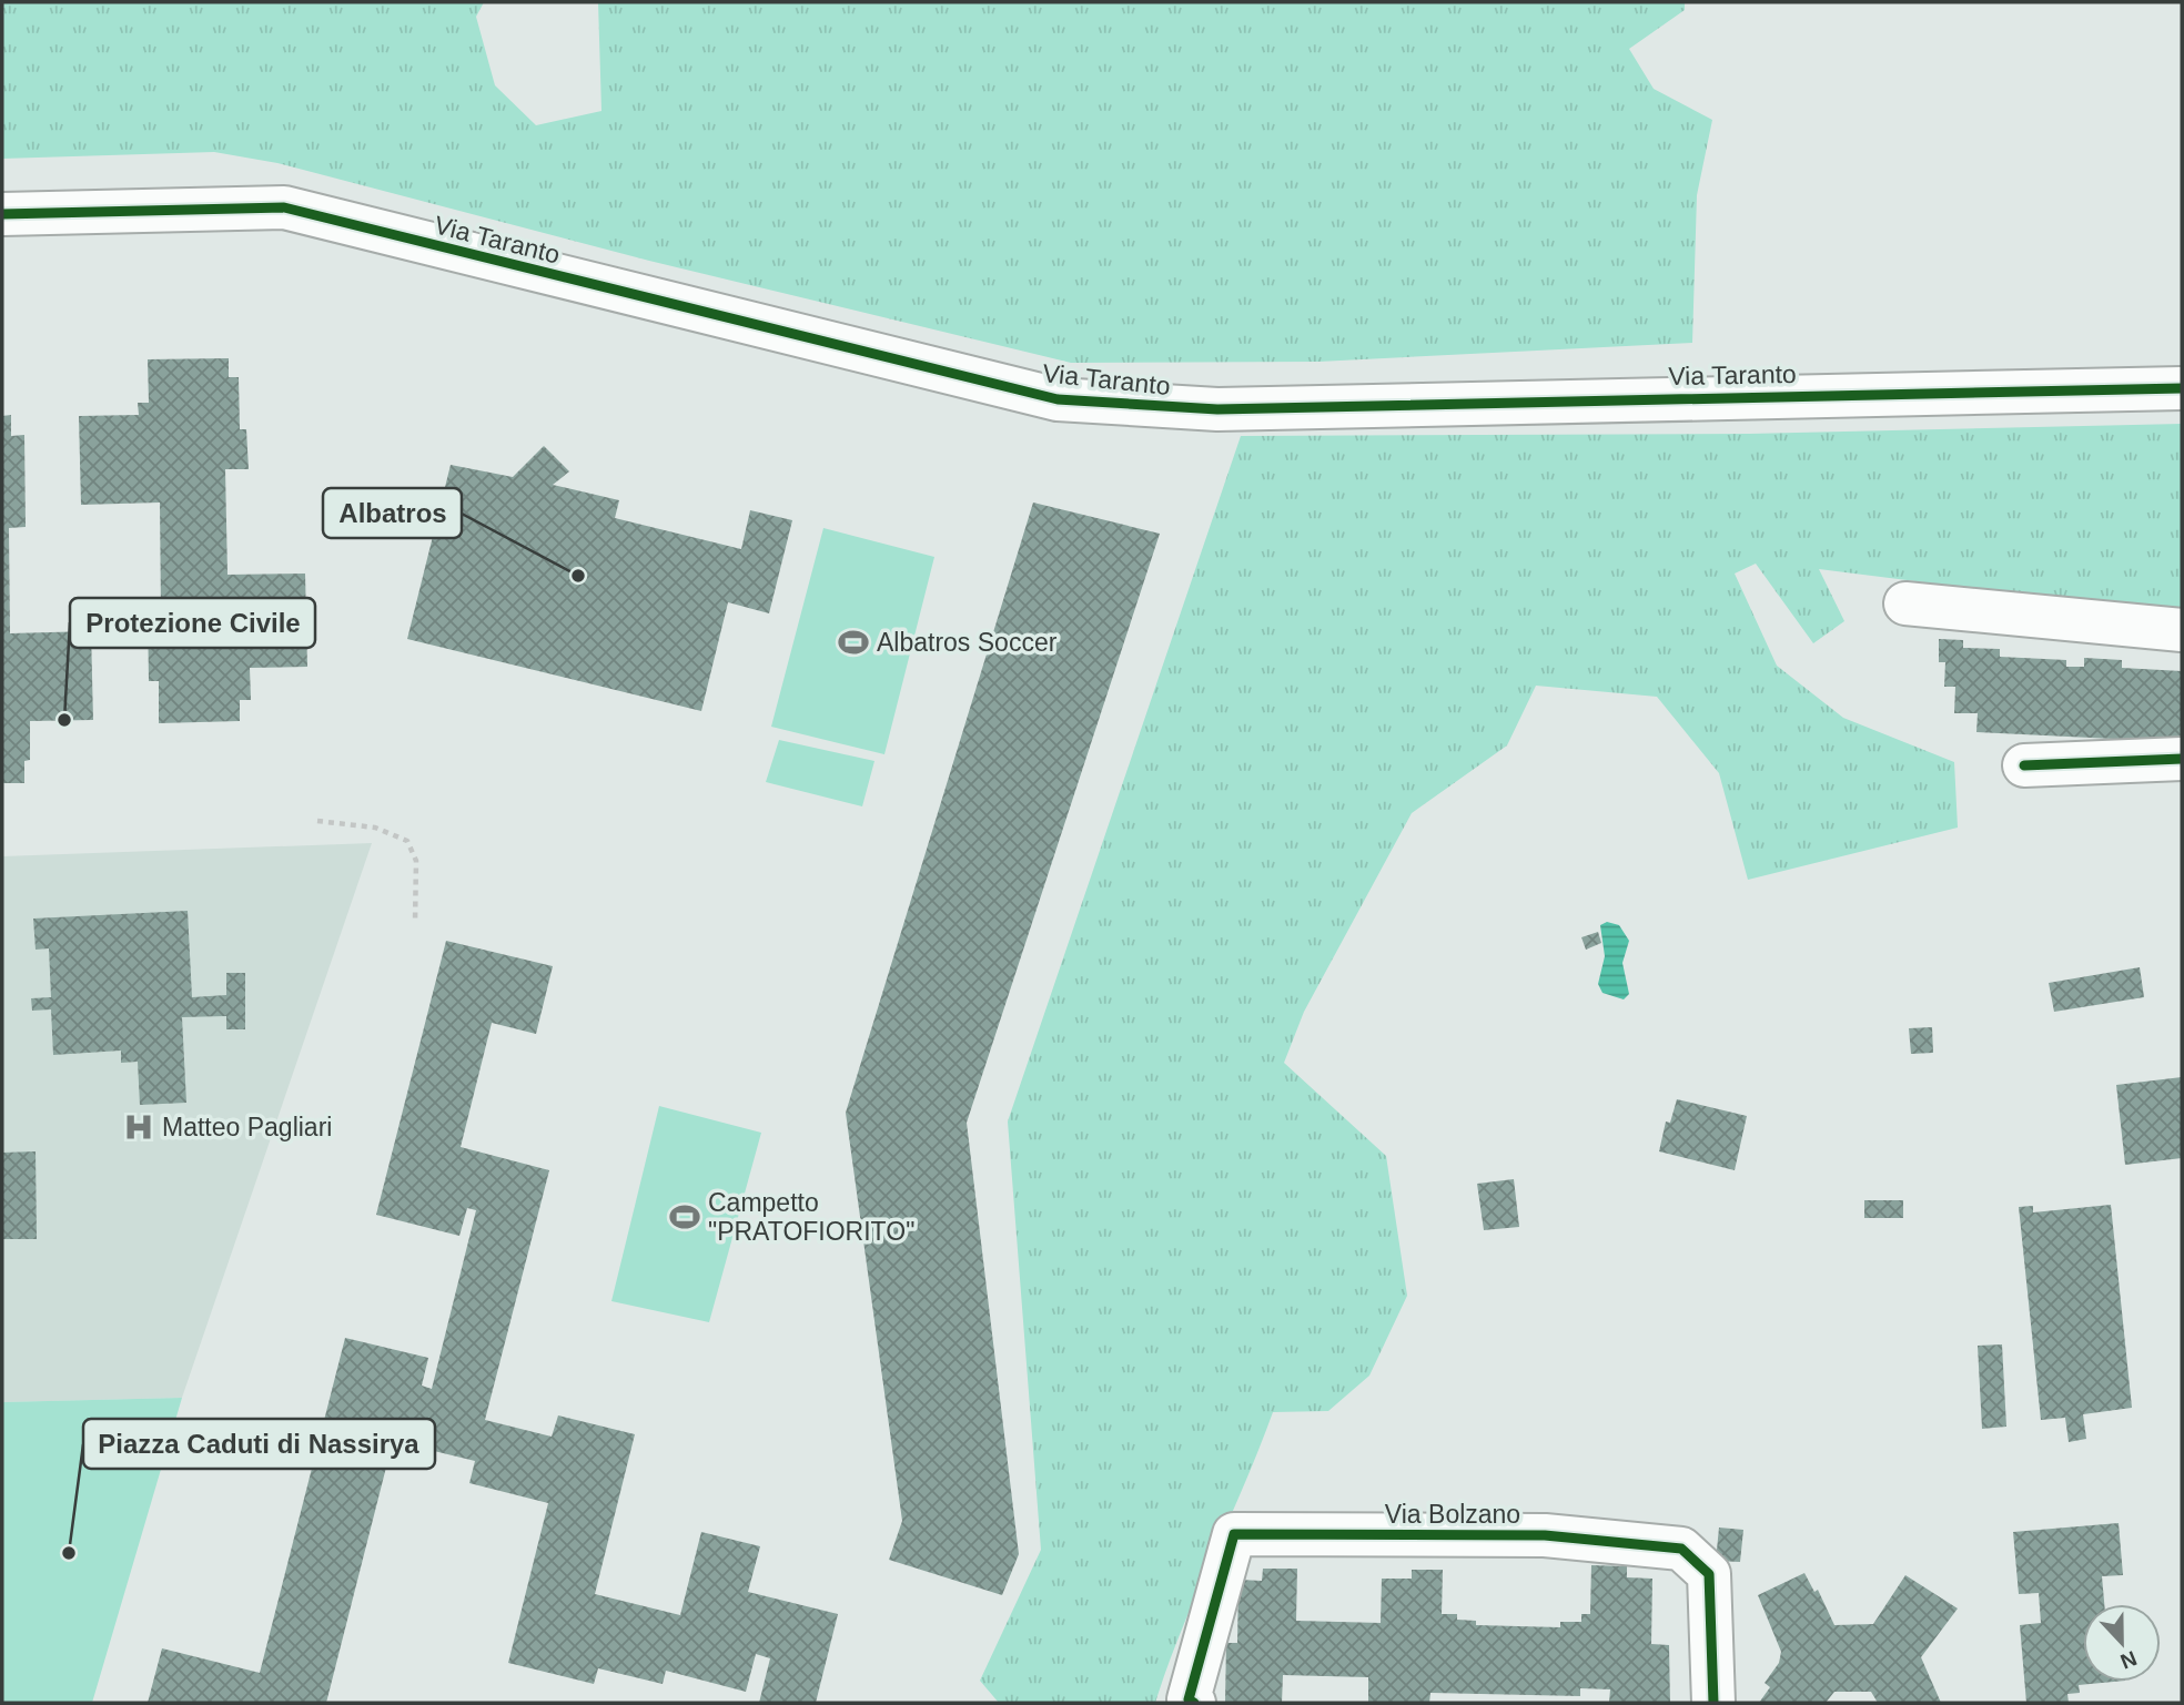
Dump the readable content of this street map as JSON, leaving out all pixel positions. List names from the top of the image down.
{
  "streets": {
    "street": ["Via Taranto", "Via Bolzano"]
  },
  "places": {
    "other": ["Albatros", "Protezione Civile", "Piazza Caduti di Nassirya"],
    "sports": ["Albatros Soccer", "Campetto \"PRATOFIORITO\""],
    "hospital": ["Matteo Pagliari"]
  },
  "north": "bottom"
}
